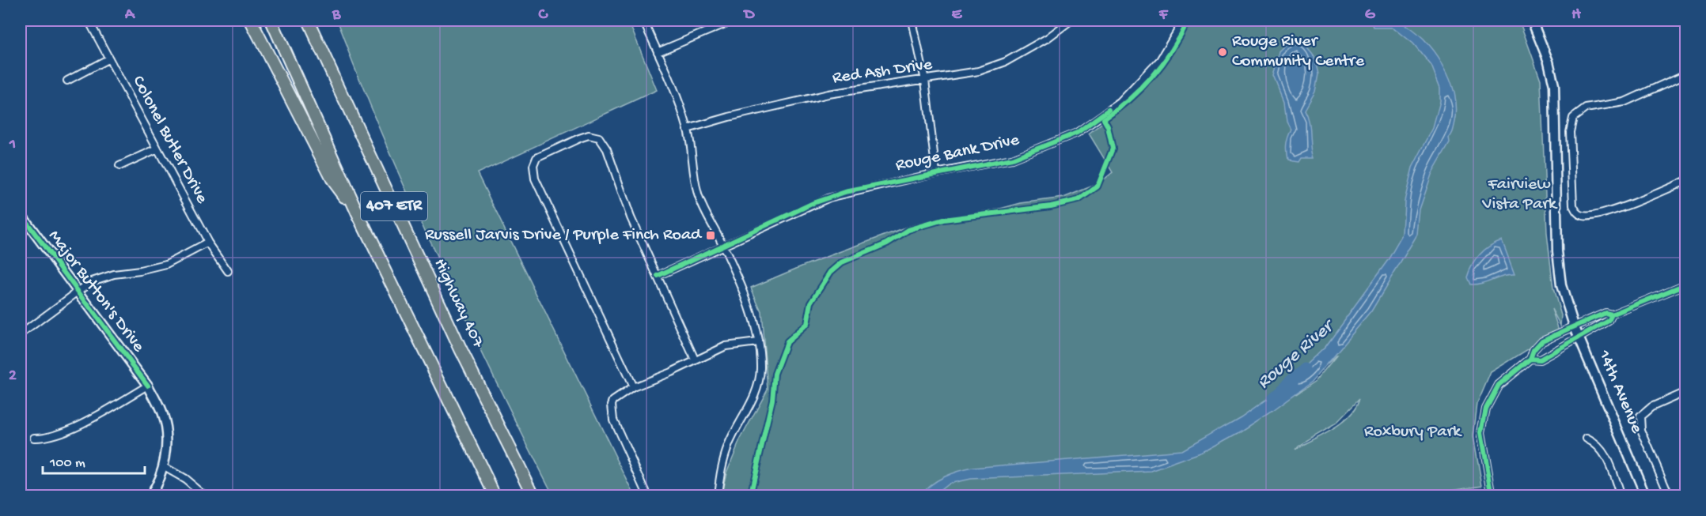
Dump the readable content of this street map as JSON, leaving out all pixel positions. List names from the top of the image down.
{
  "streets": {
    "highway": ["407 ETR", "Highway 407"],
    "main road": ["Major Button's Drive", "14th Avenue"],
    "street": ["Red Ash Drive", "Colonel Butler Drive", "Rouge Bank Drive"]
  },
  "water": ["Rouge River"],
  "parks": ["Fairview Vista Park", "Roxbury Park"],
  "places": {
    "other": ["Rouge River Community Centre"],
    "transit": ["Russell Jarvis Drive / Purple Finch Road"]
  },
  "scale_bar": "100 m",
  "grid": {
    "columns": [
      "A",
      "B",
      "C",
      "D",
      "E",
      "F",
      "G",
      "H"
    ],
    "rows": ["1", "2"]
  }
}
